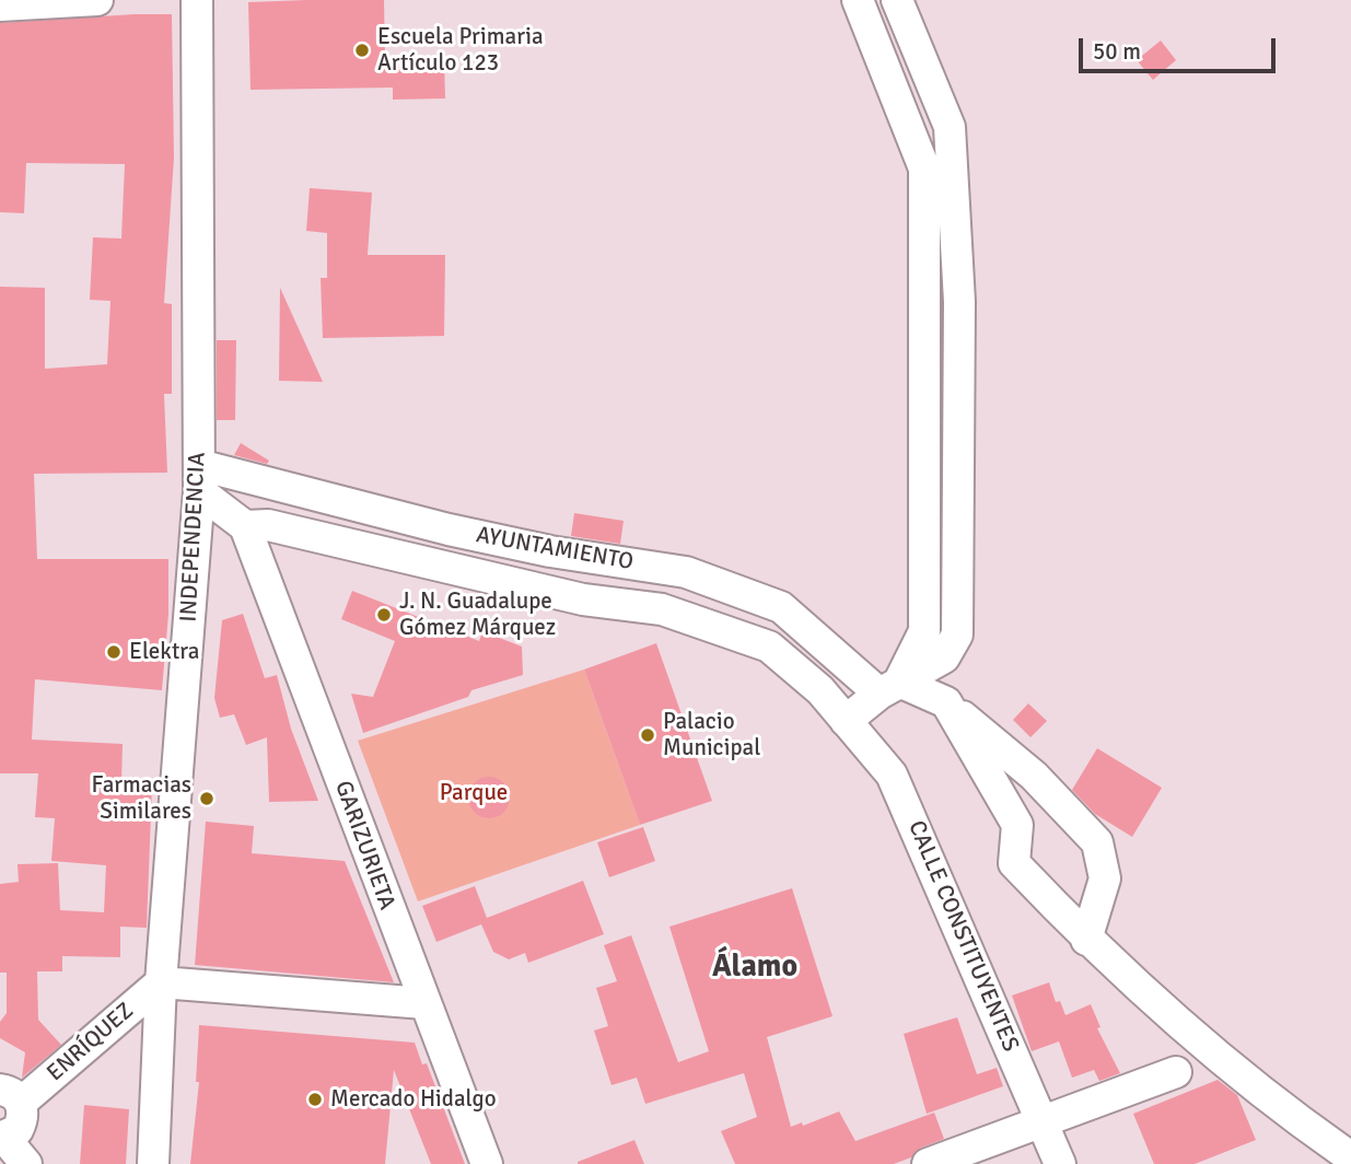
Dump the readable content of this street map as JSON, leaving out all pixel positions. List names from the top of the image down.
{
  "streets": {
    "street": [
      "INDEPENDENCIA",
      "AYUNTAMIENTO",
      "GARIZURIETA",
      "CALLE CONSTITUYENTES",
      "ENRÍQUEZ"
    ]
  },
  "crossings": [
    ["INDEPENDENCIA", "AYUNTAMIENTO"],
    ["INDEPENDENCIA", "ENRÍQUEZ"],
    ["AYUNTAMIENTO", "GARIZURIETA"],
    ["AYUNTAMIENTO", "CALLE CONSTITUYENTES"]
  ],
  "districts": ["Álamo"],
  "parks": ["Parque"],
  "places": [
    "Escuela Primaria Artículo 123",
    "J. N. Guadalupe Gómez Márquez",
    "Elektra",
    "Palacio Municipal",
    "Farmacias Similares",
    "Mercado Hidalgo"
  ],
  "scale_bar": "50 m"
}
